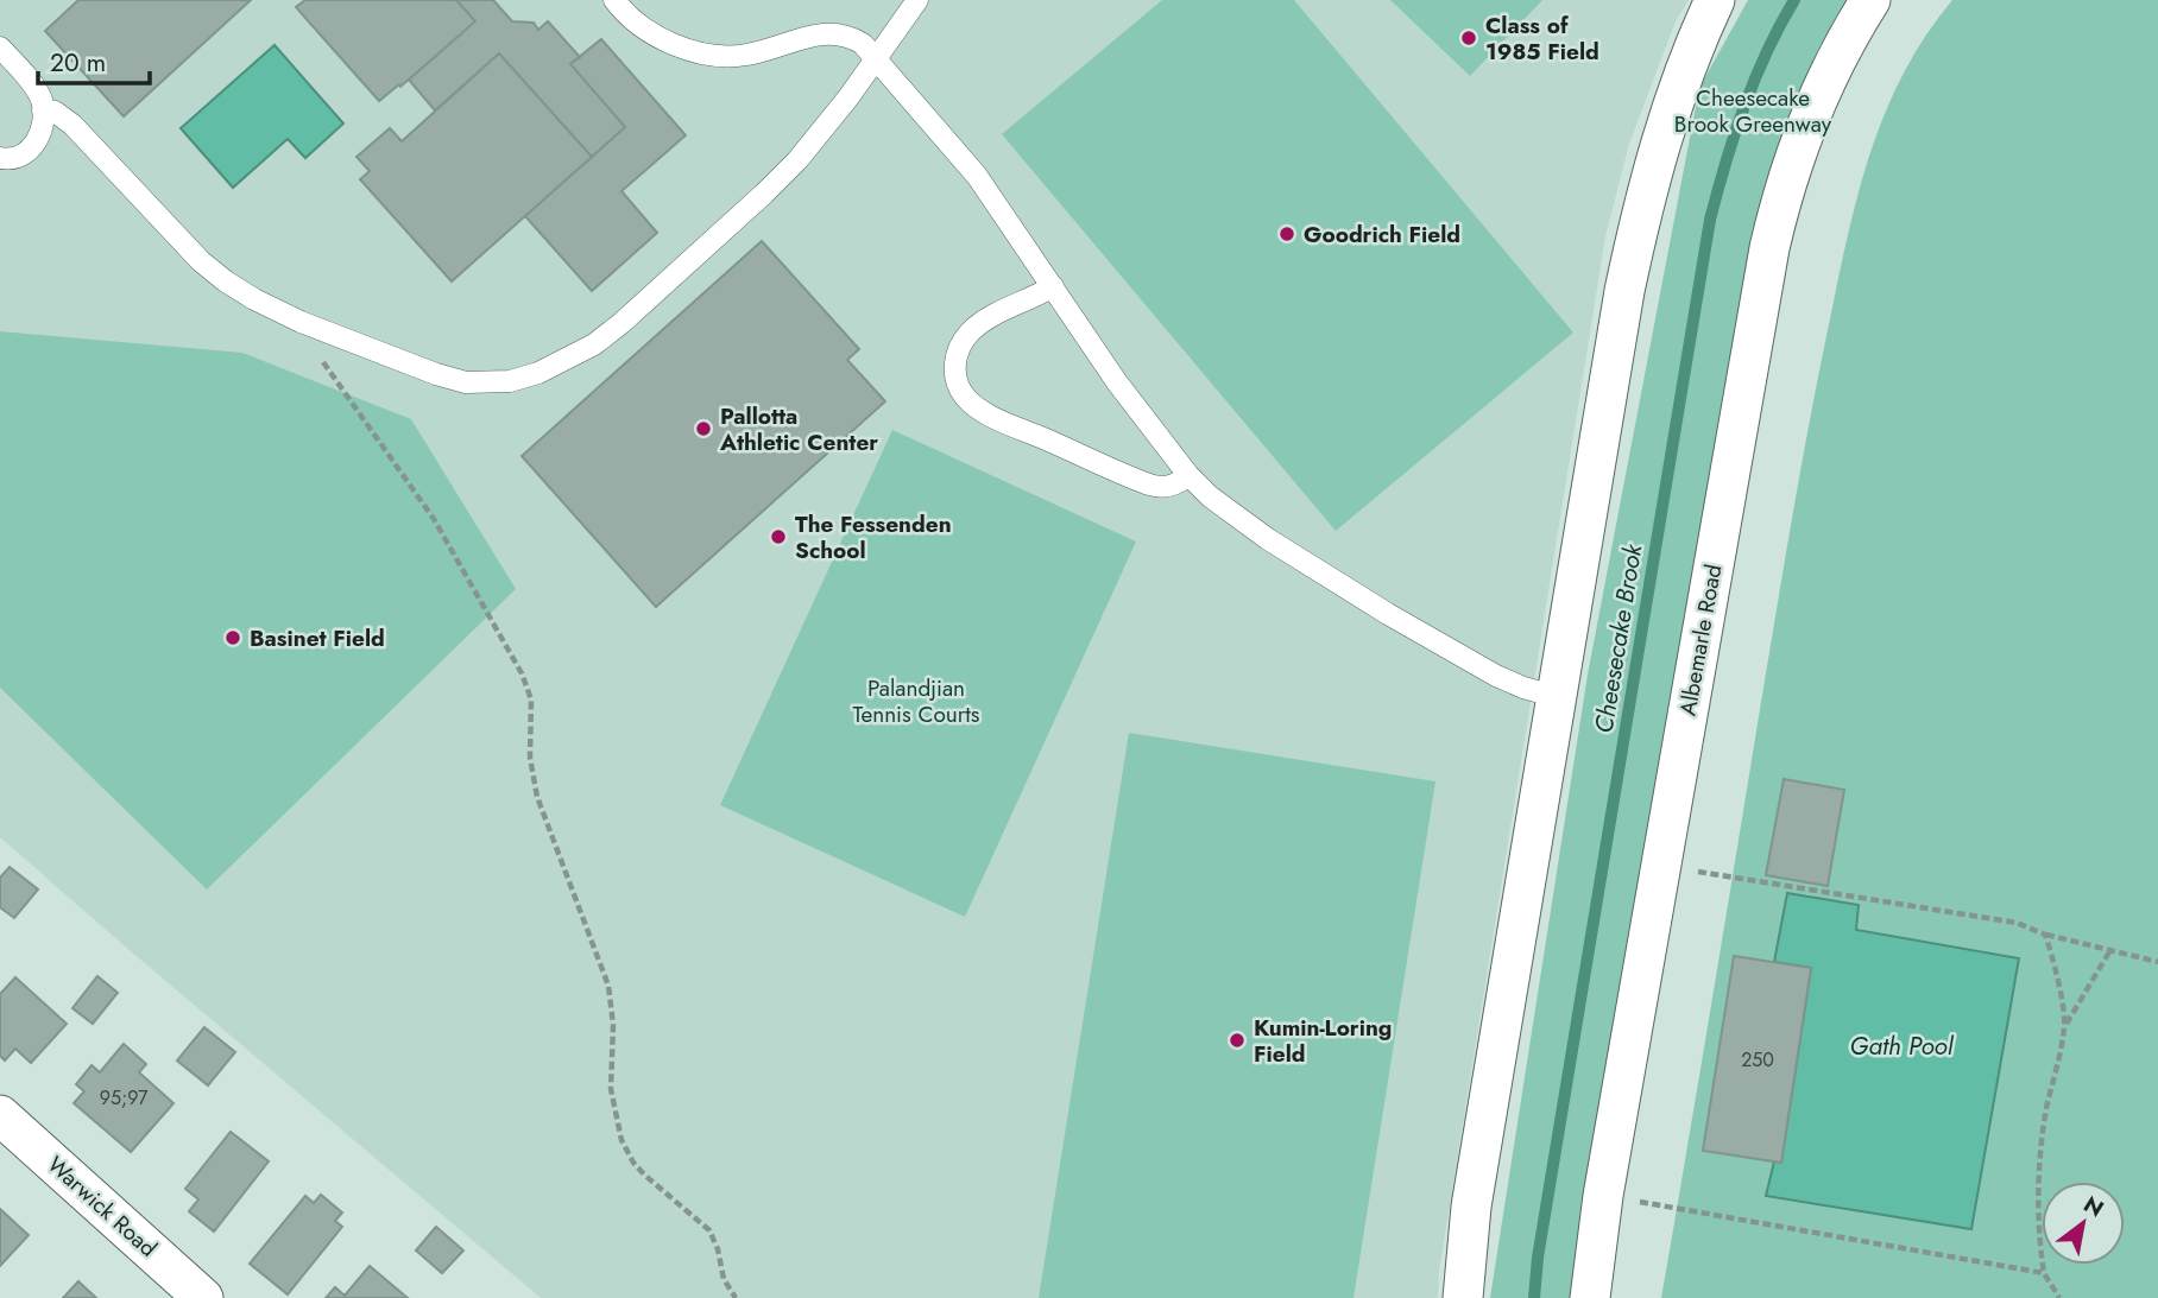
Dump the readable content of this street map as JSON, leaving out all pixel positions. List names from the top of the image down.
{
  "streets": {
    "street": ["Albemarle Road", "Warwick Road"]
  },
  "water": ["Cheesecake Brook", "Gath Pool"],
  "parks": ["Cheesecake Brook Greenway", "Palandjian Tennis Courts"],
  "places": [
    "Class of 1985 Field",
    "Goodrich Field",
    "Pallotta Athletic Center",
    "The Fessenden School",
    "Basinet Field",
    "Kumin-Loring Field"
  ],
  "house_numbers": ["250", "95;97"],
  "scale_bar": "20 m",
  "north": "top right"
}
